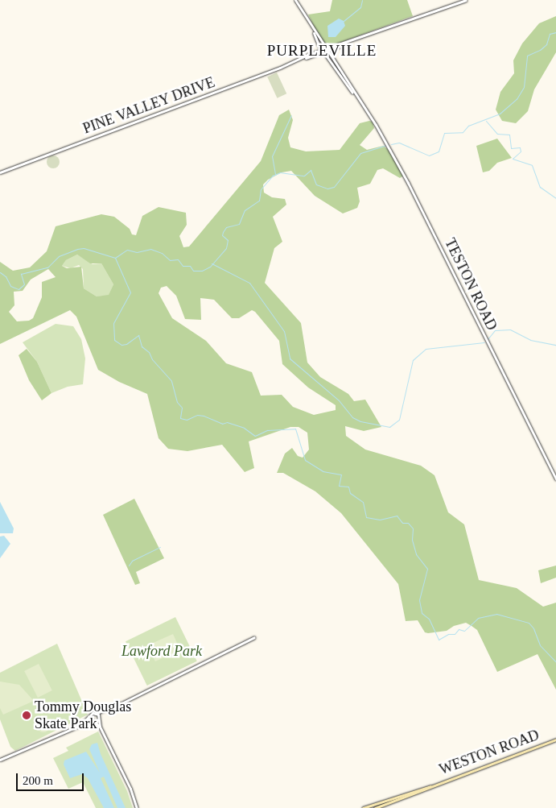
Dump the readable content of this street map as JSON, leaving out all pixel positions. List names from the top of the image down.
{
  "streets": {
    "main road": ["WESTON ROAD"],
    "street": ["PINE VALLEY DRIVE", "TESTON ROAD"]
  },
  "crossings": [
    ["PINE VALLEY DRIVE", "TESTON ROAD"]
  ],
  "districts": ["PURPLEVILLE"],
  "parks": ["Lawford Park"],
  "places": ["Tommy Douglas Skate Park"],
  "scale_bar": "200 m"
}
